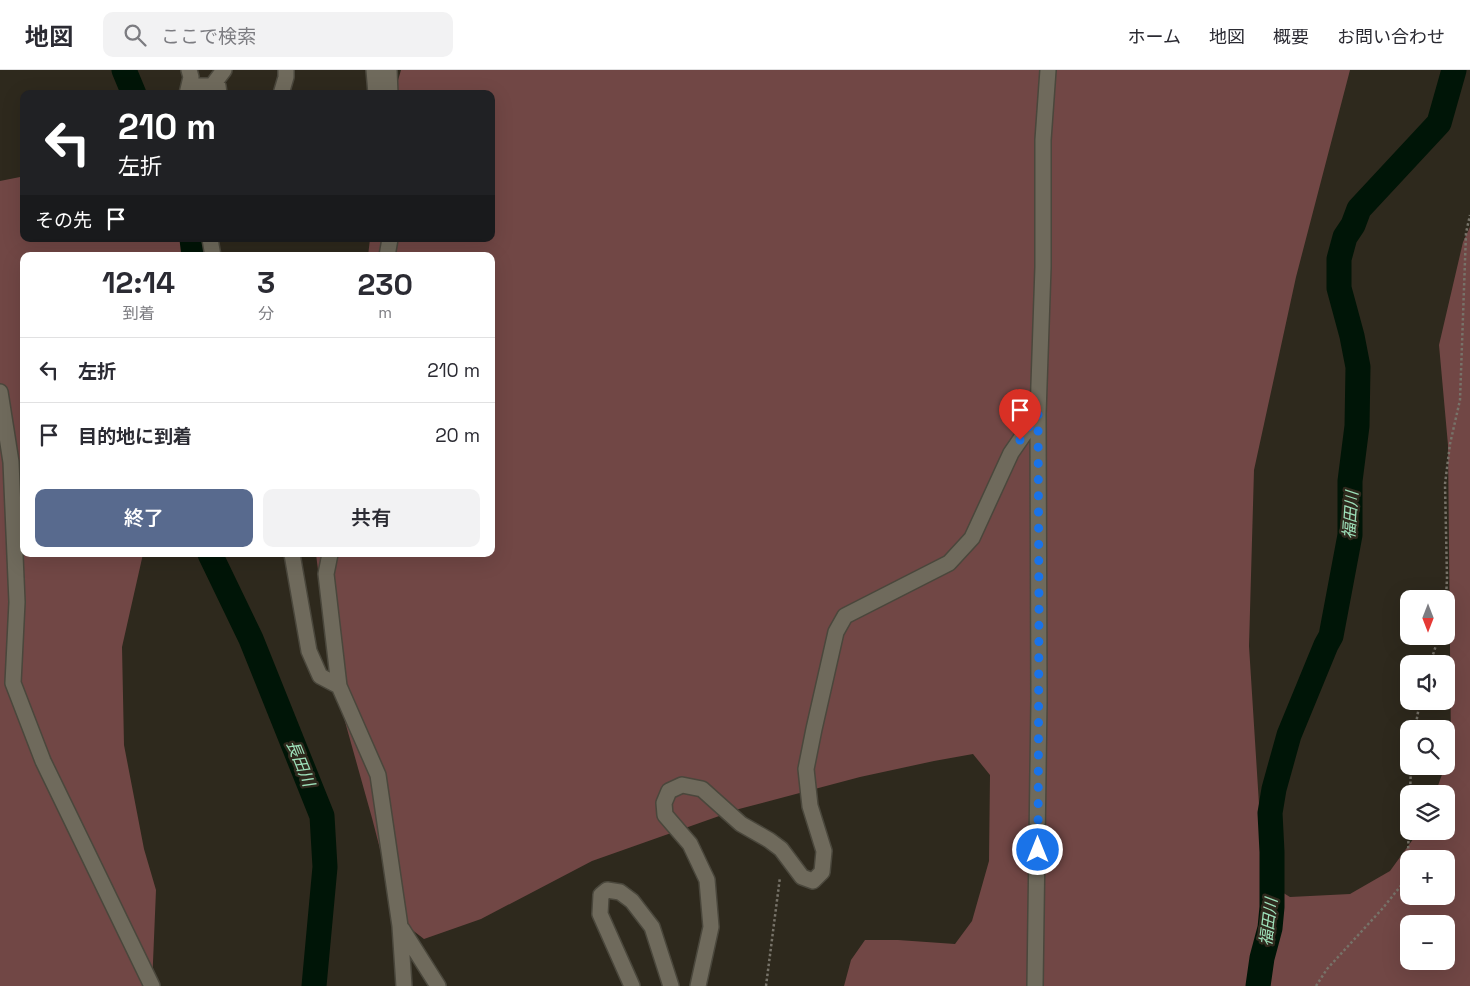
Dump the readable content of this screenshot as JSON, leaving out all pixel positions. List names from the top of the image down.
{
  "water": ["福田川", "長田川"],
  "north": "bottom",
  "page": {
    "header": "地図",
    "search": "ここで検索",
    "nav": [
      "ホーム",
      "地図",
      "概要",
      "お問い合わせ"
    ],
    "turn": ["210 m", "左折"],
    "then": "その先",
    "eta": [
      "12:14",
      "到着",
      "3",
      "分",
      "230",
      "m"
    ],
    "list": [
      {
        "name": "左折",
        "value": "210 m"
      },
      {
        "name": "目的地に到着",
        "value": "20 m"
      }
    ],
    "buttons": ["終了", "共有"],
    "map_buttons": ["+", "−"]
  }
}
